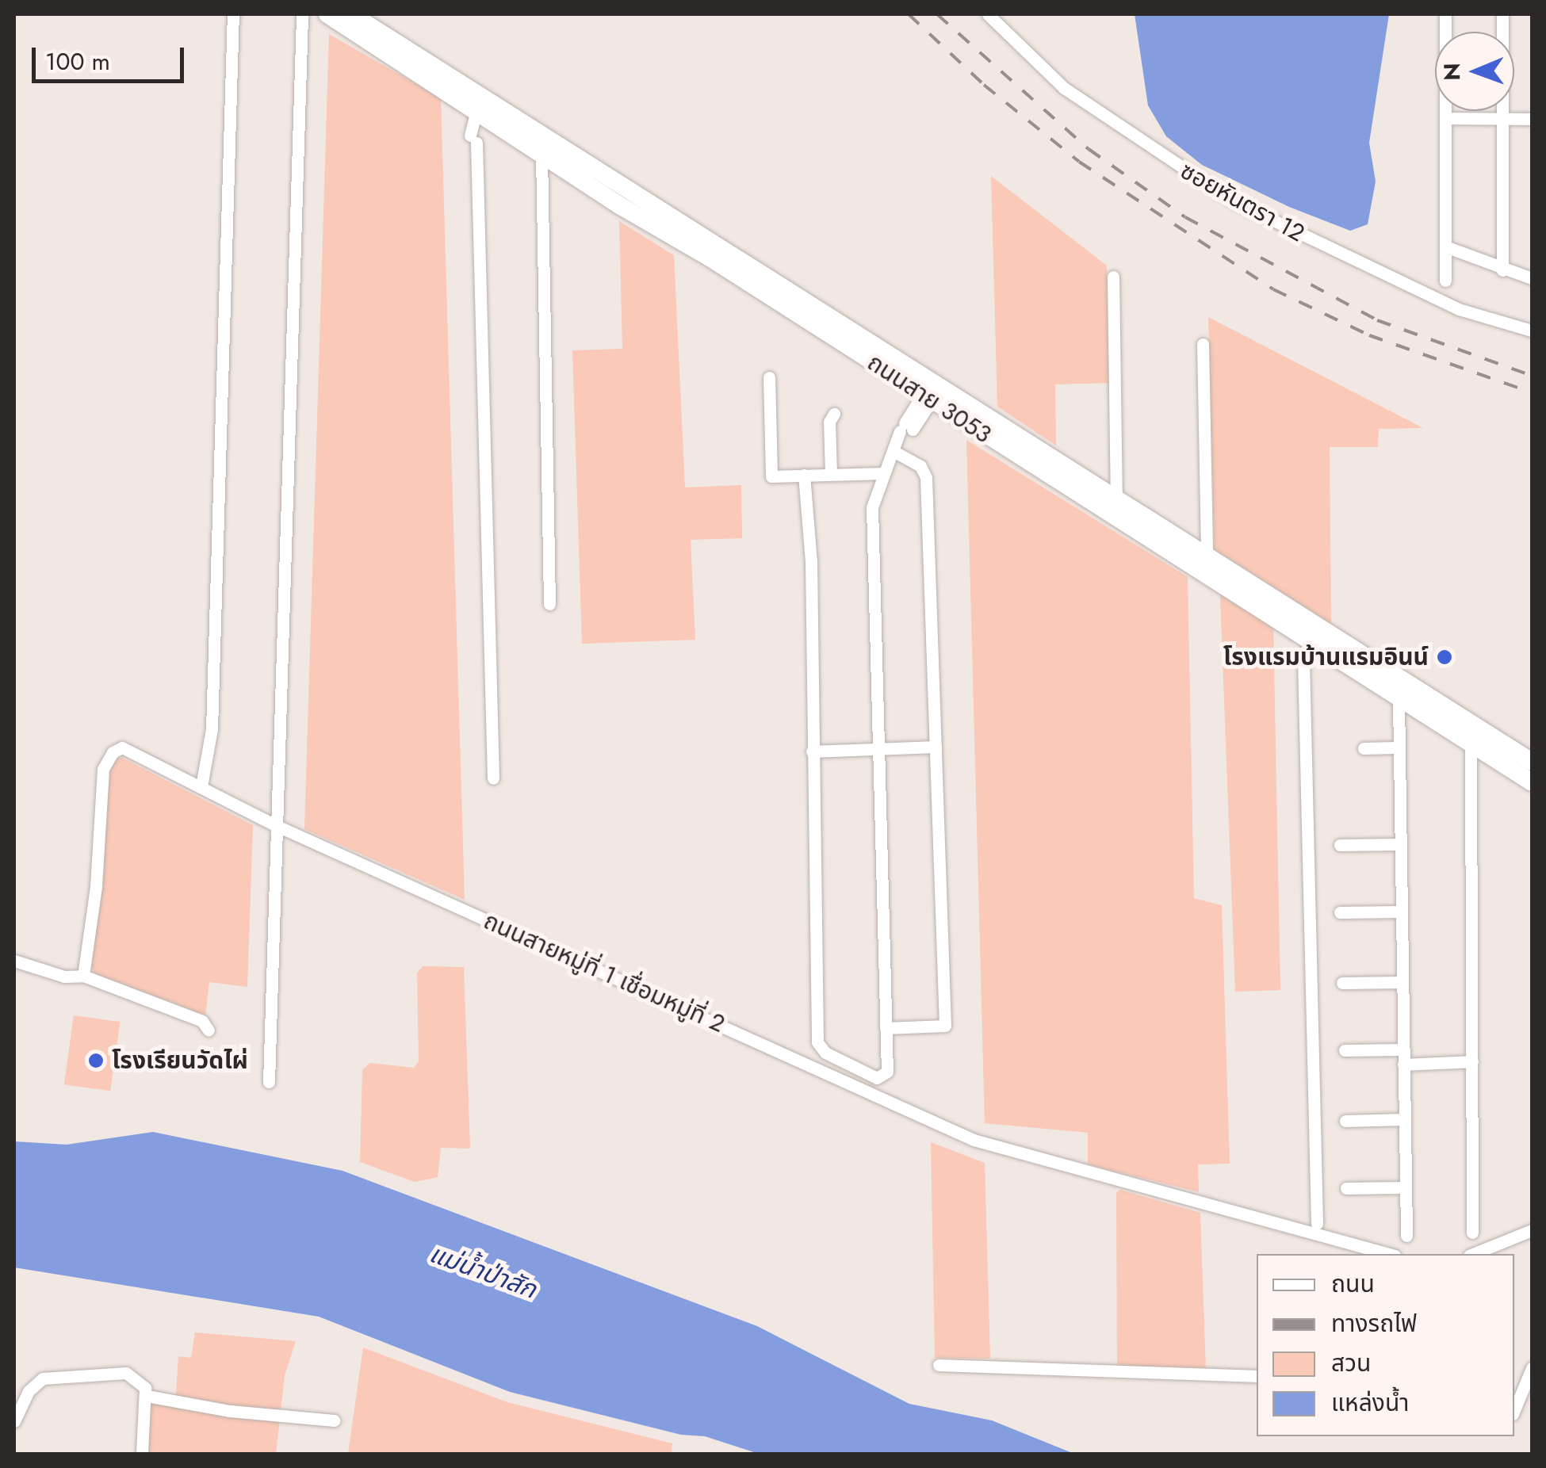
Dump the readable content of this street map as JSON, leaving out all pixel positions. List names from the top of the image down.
{
  "streets": {
    "main road": ["ถนนสาย 3053"],
    "street": ["ซอยหันตรา 12", "ถนนสายหมู่ที่ 1 เชื่อมหมู่ที่ 2"]
  },
  "water": ["แม่น้ำป่าสัก"],
  "places": ["โรงแรมบ้านแรมอินน์", "โรงเรียนวัดไผ่"],
  "legend": [
    "ถนน",
    "ทางรถไฟ",
    "สวน",
    "แหล่งน้ำ"
  ],
  "scale_bar": "100 m",
  "north": "left"
}
